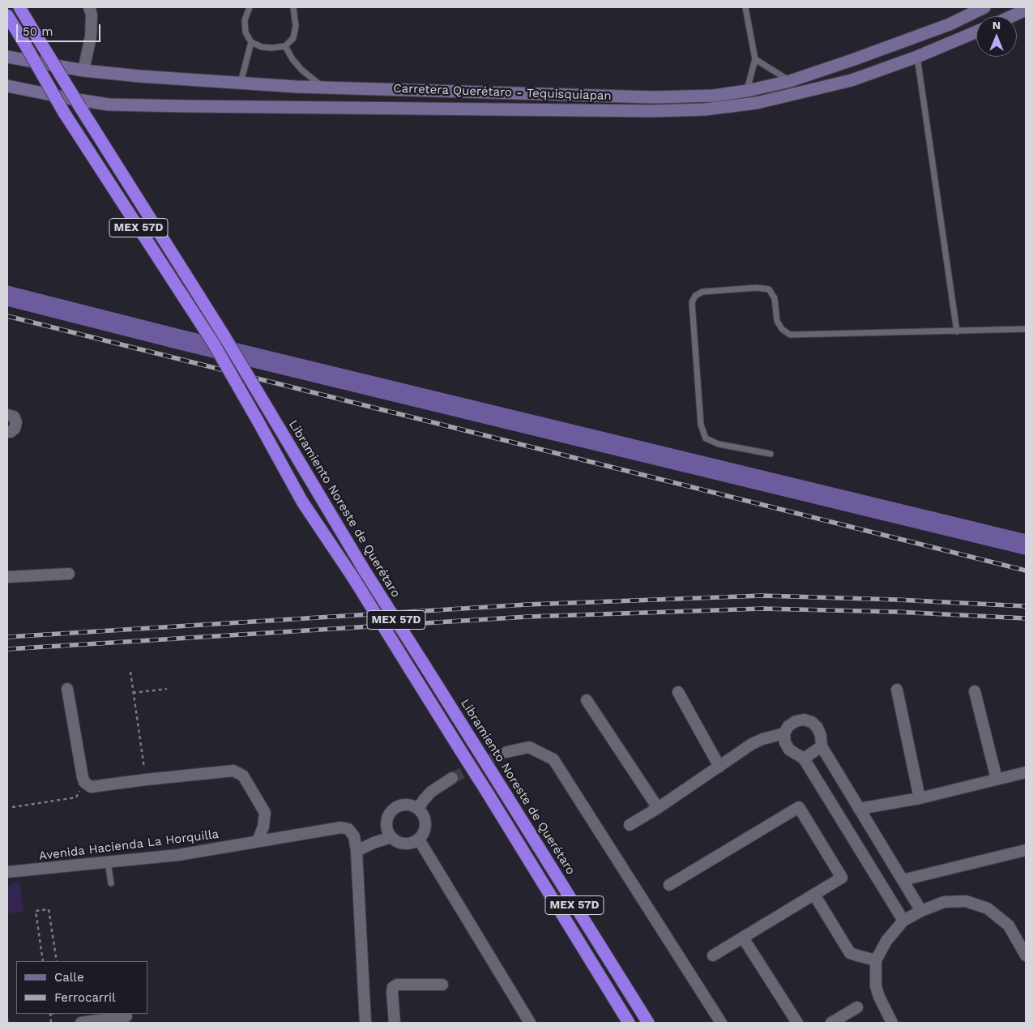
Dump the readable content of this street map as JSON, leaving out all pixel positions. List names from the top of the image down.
{
  "streets": {
    "highway": ["MEX 57D", "Libramiento Noreste de Querétaro"],
    "main road": ["Carretera Querétaro - Tequisquiapan"],
    "street": ["Avenida Hacienda La Horquilla"]
  },
  "legend": ["Calle", "Ferrocarril"],
  "scale_bar": "50 m",
  "north": "top"
}
